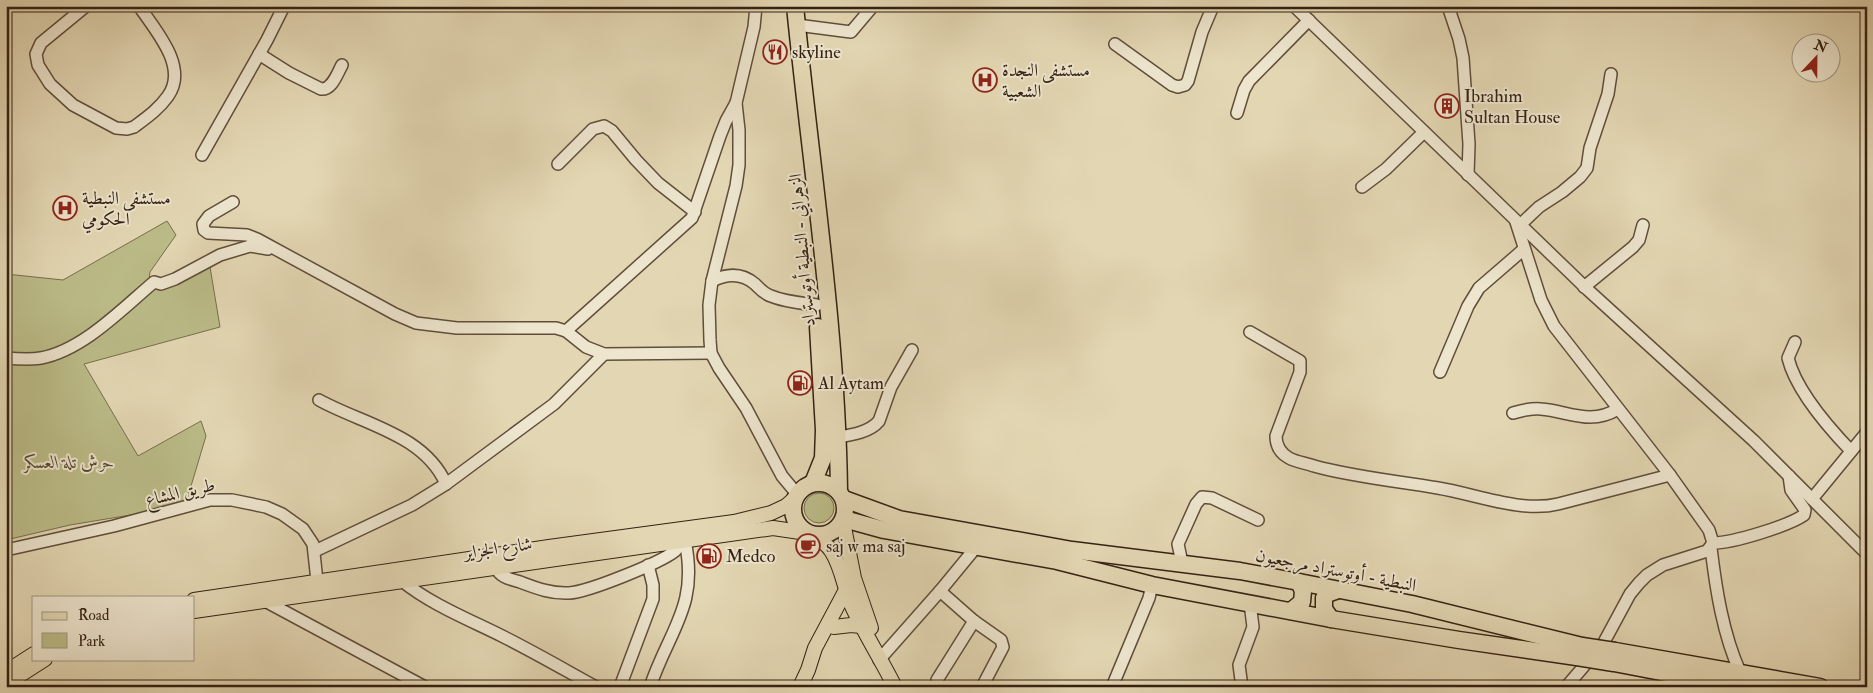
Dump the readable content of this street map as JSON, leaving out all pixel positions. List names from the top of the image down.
{
  "streets": {
    "highway": ["الزهراني - النبطية أوتوستراد", "النبطية - أوتوستراد مرجعيون"],
    "main road": ["شارع الجزاير"],
    "street": ["طريق المشاع"]
  },
  "crossings": [
    ["الزهراني - النبطية أوتوستراد", "شارع الجزاير"],
    ["الزهراني - النبطية أوتوستراد", "النبطية - أوتوستراد مرجعيون"],
    ["طريق المشاع", "شارع الجزاير"],
    ["شارع الجزاير", "النبطية - أوتوستراد مرجعيون"]
  ],
  "parks": ["حرش تلة العسكر"],
  "places": {
    "restaurant": ["skyline"],
    "hospital": ["مستشفى النجدة الشعبية", "مستشفى النبطية الحكومي"],
    "building": ["Ibrahim Sultan House"],
    "fuel station": ["Al Aytam", "Medco"],
    "cafe": ["saj w ma saj"]
  },
  "legend": ["Road", "Park"],
  "north": "top"
}
